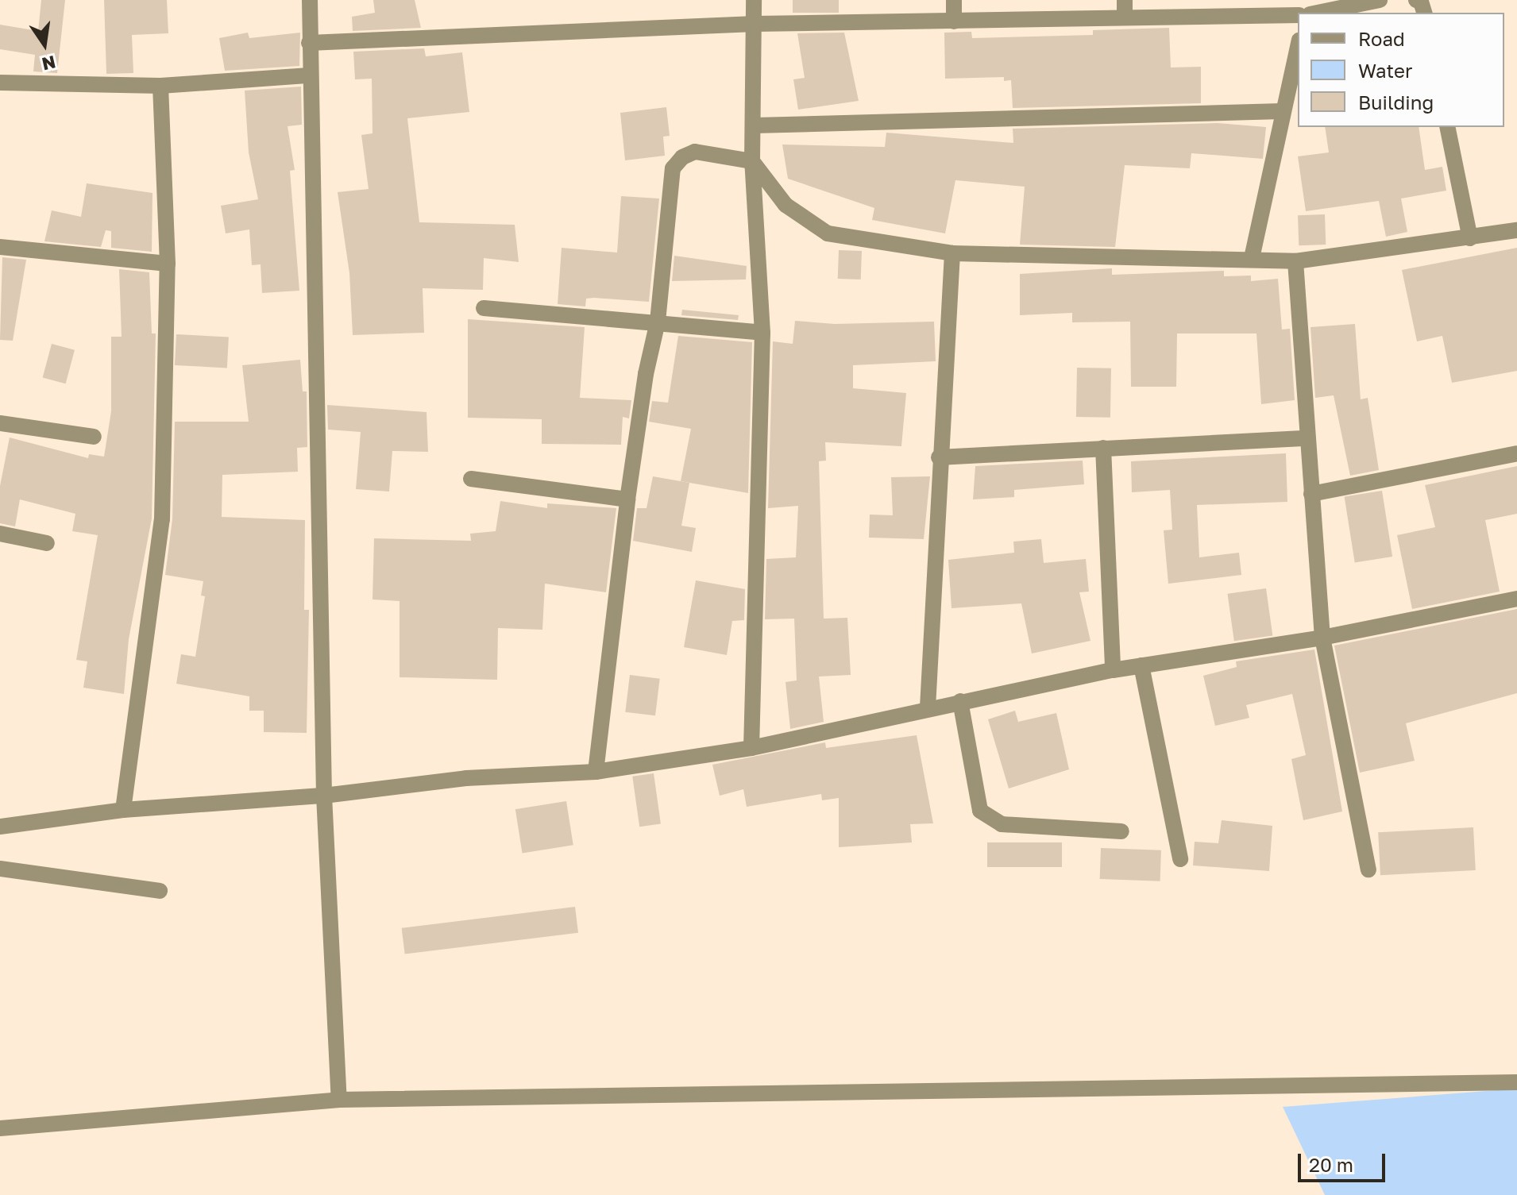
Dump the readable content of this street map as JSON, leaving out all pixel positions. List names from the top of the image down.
{
  "legend": ["Road", "Water", "Building"],
  "scale_bar": "20 m",
  "north": "bottom"
}
